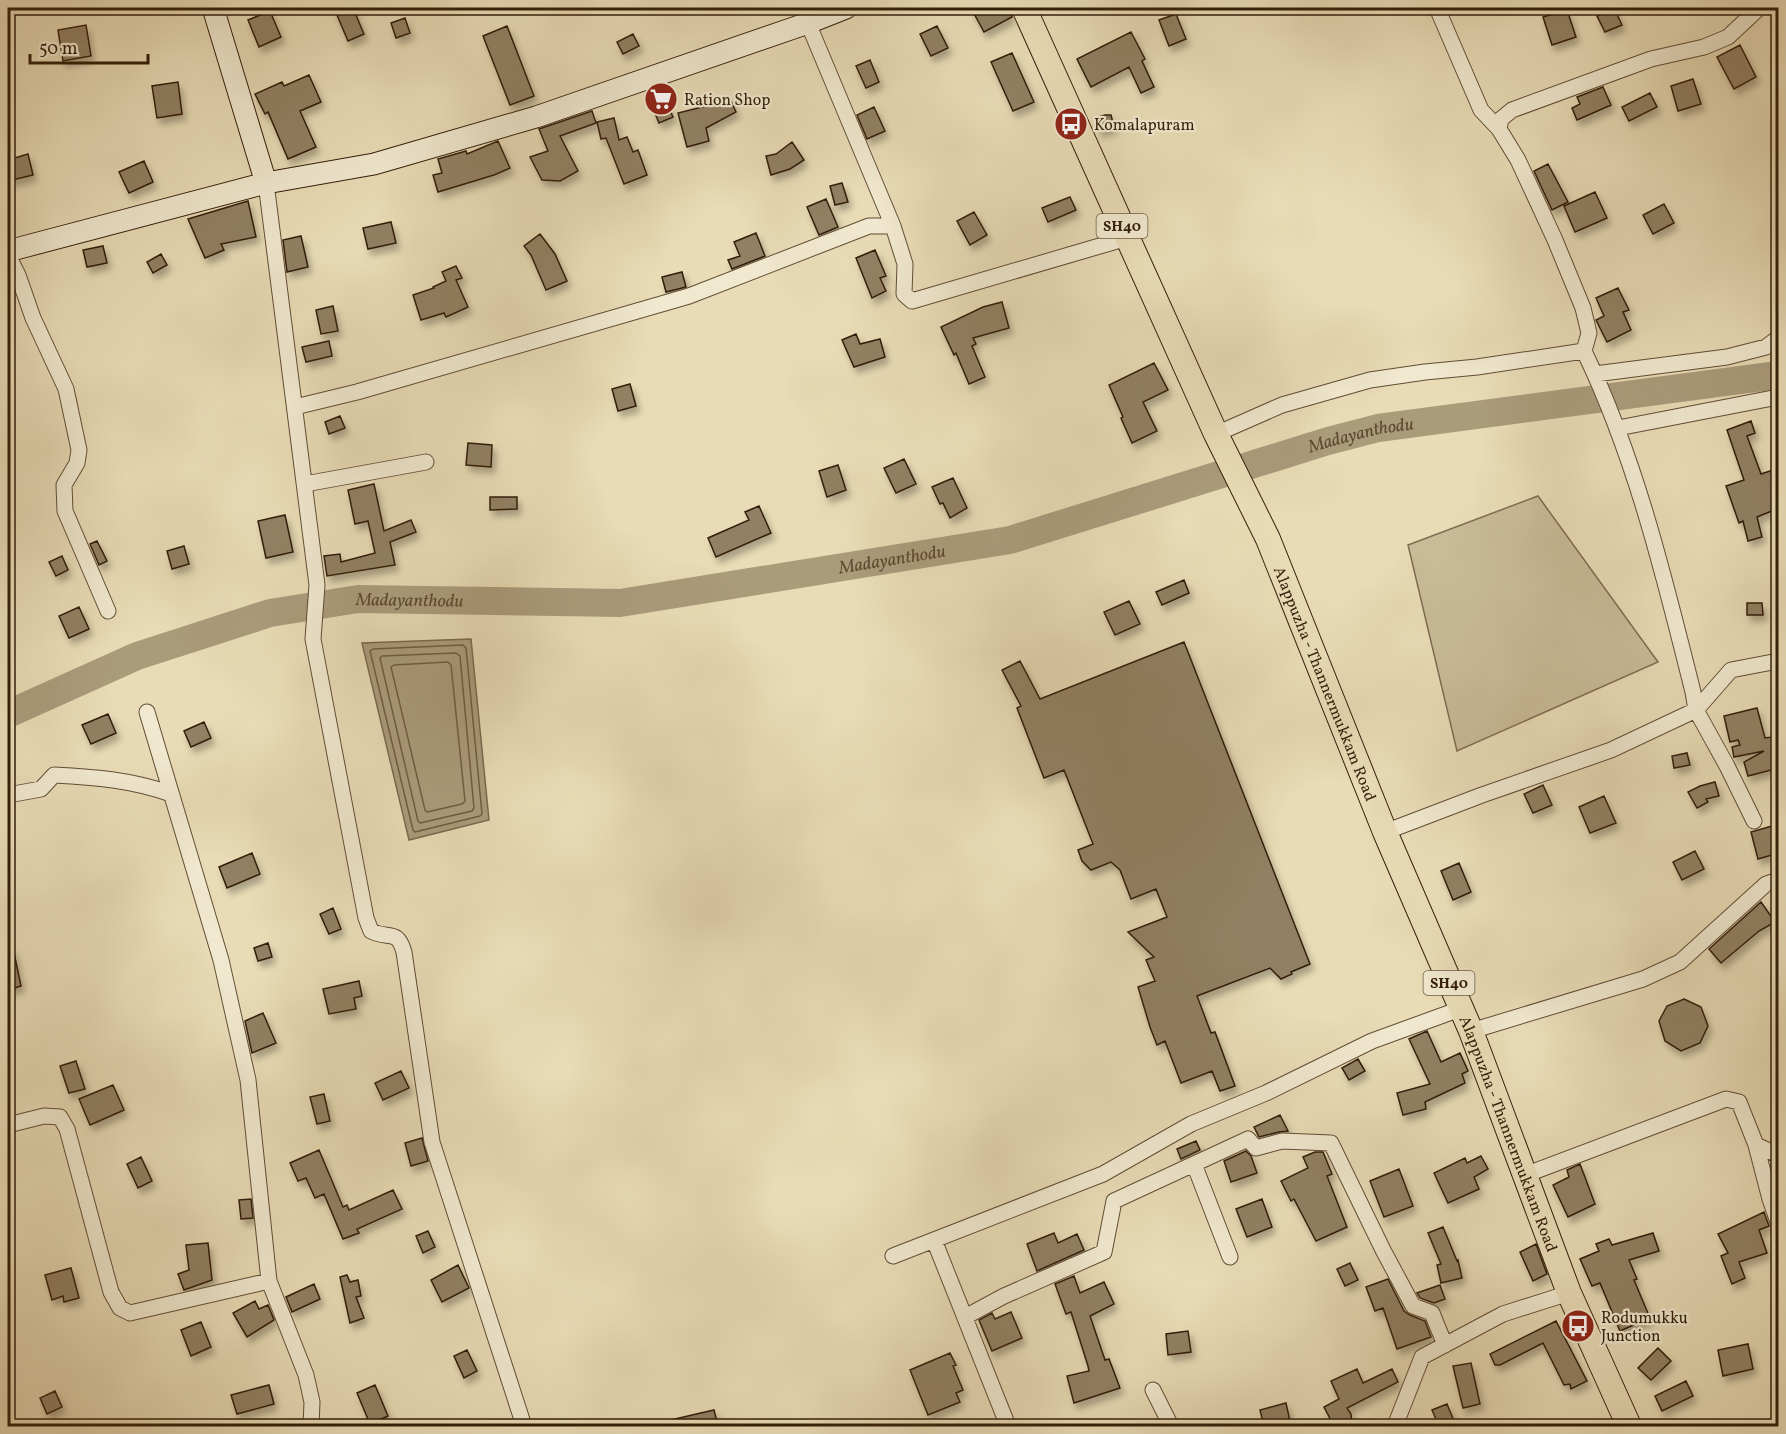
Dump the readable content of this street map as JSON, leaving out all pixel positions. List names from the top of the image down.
{
  "streets": {
    "main road": ["SH40", "Alappuzha - Thannermukkam Road"]
  },
  "crossings": [
    ["SH40", "Alappuzha - Thannermukkam Road"]
  ],
  "water": ["Madayanthodu"],
  "places": {
    "supermarket": ["Ration Shop"],
    "bus stop": ["Komalapuram", "Rodumukku Junction"]
  },
  "scale_bar": "50 m"
}
